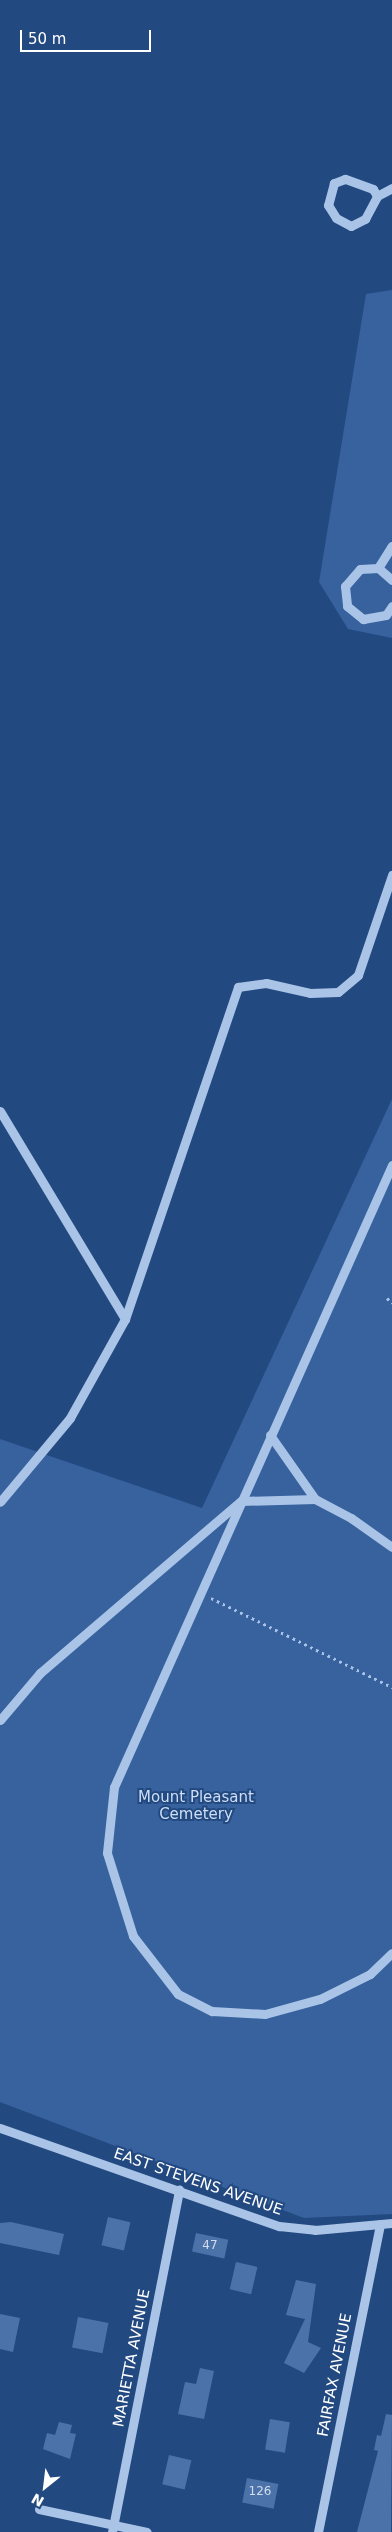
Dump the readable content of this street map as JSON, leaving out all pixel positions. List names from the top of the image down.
{
  "streets": {
    "street": ["EAST STEVENS AVENUE", "MARIETTA AVENUE", "FAIRFAX AVENUE"]
  },
  "crossings": [
    ["EAST STEVENS AVENUE", "MARIETTA AVENUE"],
    ["EAST STEVENS AVENUE", "FAIRFAX AVENUE"]
  ],
  "parks": ["Mount Pleasant Cemetery"],
  "house_numbers": ["47", "126"],
  "scale_bar": "50 m",
  "north": "bottom left"
}
